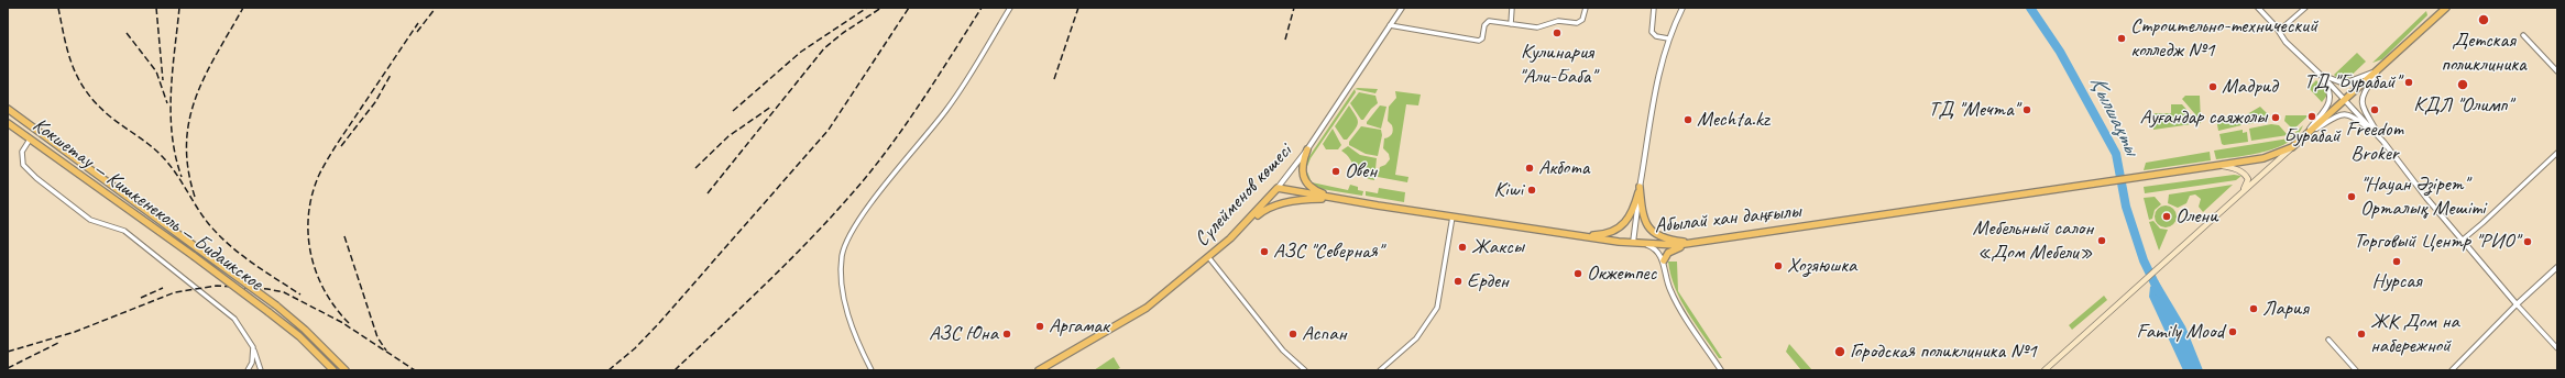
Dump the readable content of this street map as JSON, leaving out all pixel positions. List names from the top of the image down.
{
  "streets": {
    "highway": ["Сүлейменов көшесі", "Кокшетау — Кишкенеколь — Бидаикское", "Абылай хан даңғылы"]
  },
  "crossings": [
    ["Сүлейменов көшесі", "Абылай хан даңғылы"]
  ],
  "water": ["Қылшақты"],
  "places": [
    "Детская поликлиника",
    "Кулинария \"Али-Баба\"",
    "Строительно-технический колледж №1",
    "ТД \"Бурабай\"",
    "КДЛ \"Олимп\"",
    "Мадрид",
    "ТД \"Мечта\"",
    "Freedom Broker",
    "Бурабай",
    "Ауғандар саяжолы",
    "Mechta.kz",
    "Акбота",
    "Овен",
    "Kiwi",
    "\"Науан Әзірет\" Орталық Мешіті",
    "Олени",
    "Мебельный салон «Дом Мебели»",
    "Торговый Центр \"РИО\"",
    "Жаксы",
    "АЗС \"Северная\"",
    "Нурсая",
    "Хозяюшка",
    "Окжетпес",
    "Ерден",
    "Лария",
    "Аргамак",
    "Family Mood",
    "АЗС Юна",
    "Аспан",
    "ЖК Дом на набережной",
    "Городская поликлиника №1"
  ]
}
